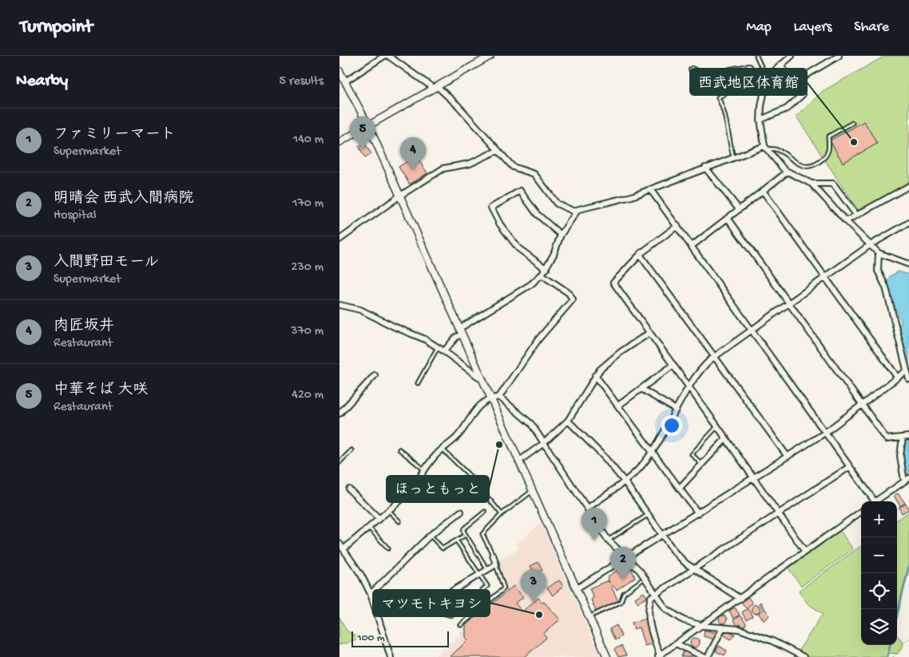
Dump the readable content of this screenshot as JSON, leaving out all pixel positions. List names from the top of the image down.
{
  "places": ["西武地区体育館", "ほっともっと", "マツモトキヨシ"],
  "scale_bar": "100 m",
  "page": {
    "header": "Turnpoint",
    "nav": ["Map", "Layers", "Share"],
    "heading": ["Nearby", "5 results"],
    "list": [
      {
        "mark": "1",
        "name": "ファミリーマート",
        "note": "Supermarket",
        "value": "140 m"
      },
      {
        "mark": "2",
        "name": "明晴会 西武入間病院",
        "note": "Hospital",
        "value": "170 m"
      },
      {
        "mark": "3",
        "name": "入間野田モール",
        "note": "Supermarket",
        "value": "230 m"
      },
      {
        "mark": "4",
        "name": "肉匠坂井",
        "note": "Restaurant",
        "value": "370 m"
      },
      {
        "mark": "5",
        "name": "中華そば 大咲",
        "note": "Restaurant",
        "value": "420 m"
      }
    ],
    "pins": [
      "5",
      "4",
      "1",
      "2",
      "3"
    ],
    "map_buttons": ["+", "−"],
    "scale": "100 m"
  }
}
